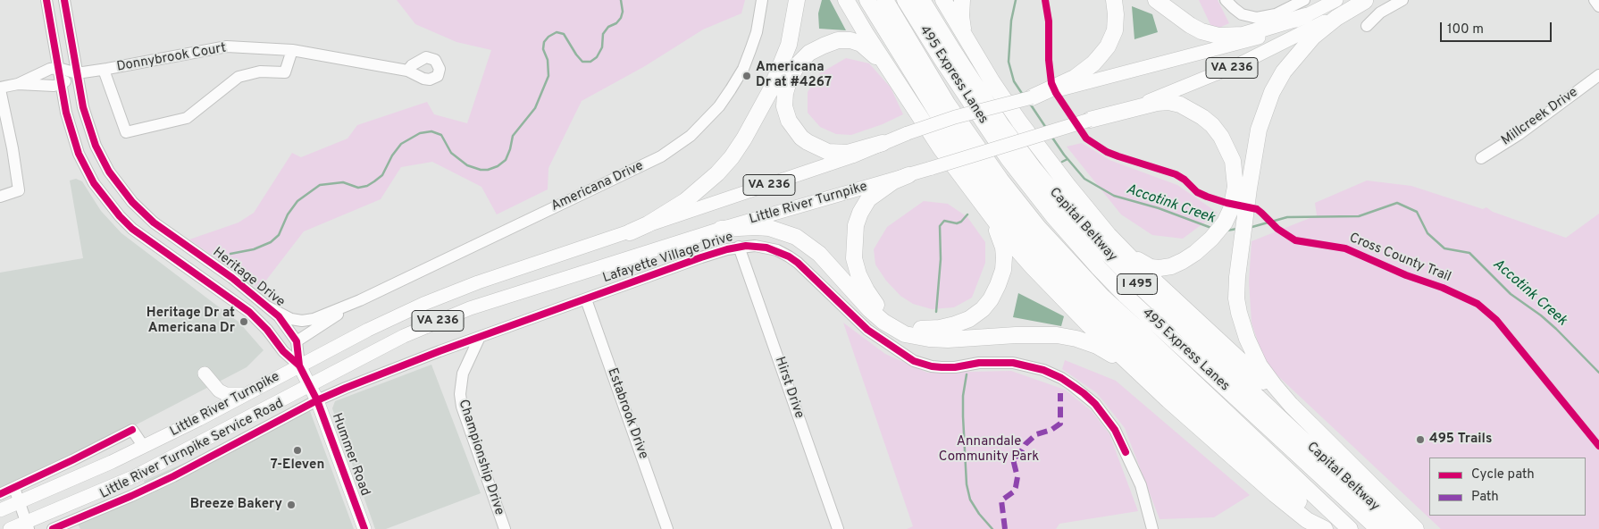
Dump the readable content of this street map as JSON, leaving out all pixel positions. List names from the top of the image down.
{
  "streets": {
    "highway": ["495 Express Lanes", "Capital Beltway", "I 495"],
    "main road": ["VA 236", "Little River Turnpike", "Hummer Road"],
    "street": [
      "Donnybrook Court",
      "Millcreek Drive",
      "Americana Drive",
      "Lafayette Village Drive",
      "Heritage Drive",
      "Hirst Drive",
      "Estabrook Drive",
      "Little River Turnpike Service Road",
      "Championship Drive"
    ],
    "cycle path": ["Cross County Trail"]
  },
  "crossings": [
    ["Donnybrook Court", "Heritage Drive"],
    ["Americana Drive", "Heritage Drive"],
    ["Little River Turnpike", "Heritage Drive"],
    ["Little River Turnpike", "Little River Turnpike Service Road"],
    ["Little River Turnpike", "Hummer Road"],
    ["Lafayette Village Drive", "Hirst Drive"],
    ["Lafayette Village Drive", "Estabrook Drive"],
    ["Lafayette Village Drive", "Little River Turnpike Service Road"],
    ["Lafayette Village Drive", "Hummer Road"],
    ["Lafayette Village Drive", "Championship Drive"],
    ["Heritage Drive", "Hummer Road"],
    ["Little River Turnpike Service Road", "Hummer Road"]
  ],
  "water": ["Accotink Creek"],
  "parks": ["Annandale Community Park"],
  "places": [
    "Americana Dr at #4267",
    "Heritage Dr at Americana Dr",
    "495 Trails",
    "7-Eleven",
    "Breeze Bakery"
  ],
  "legend": ["Cycle path", "Path"],
  "scale_bar": "100 m"
}
